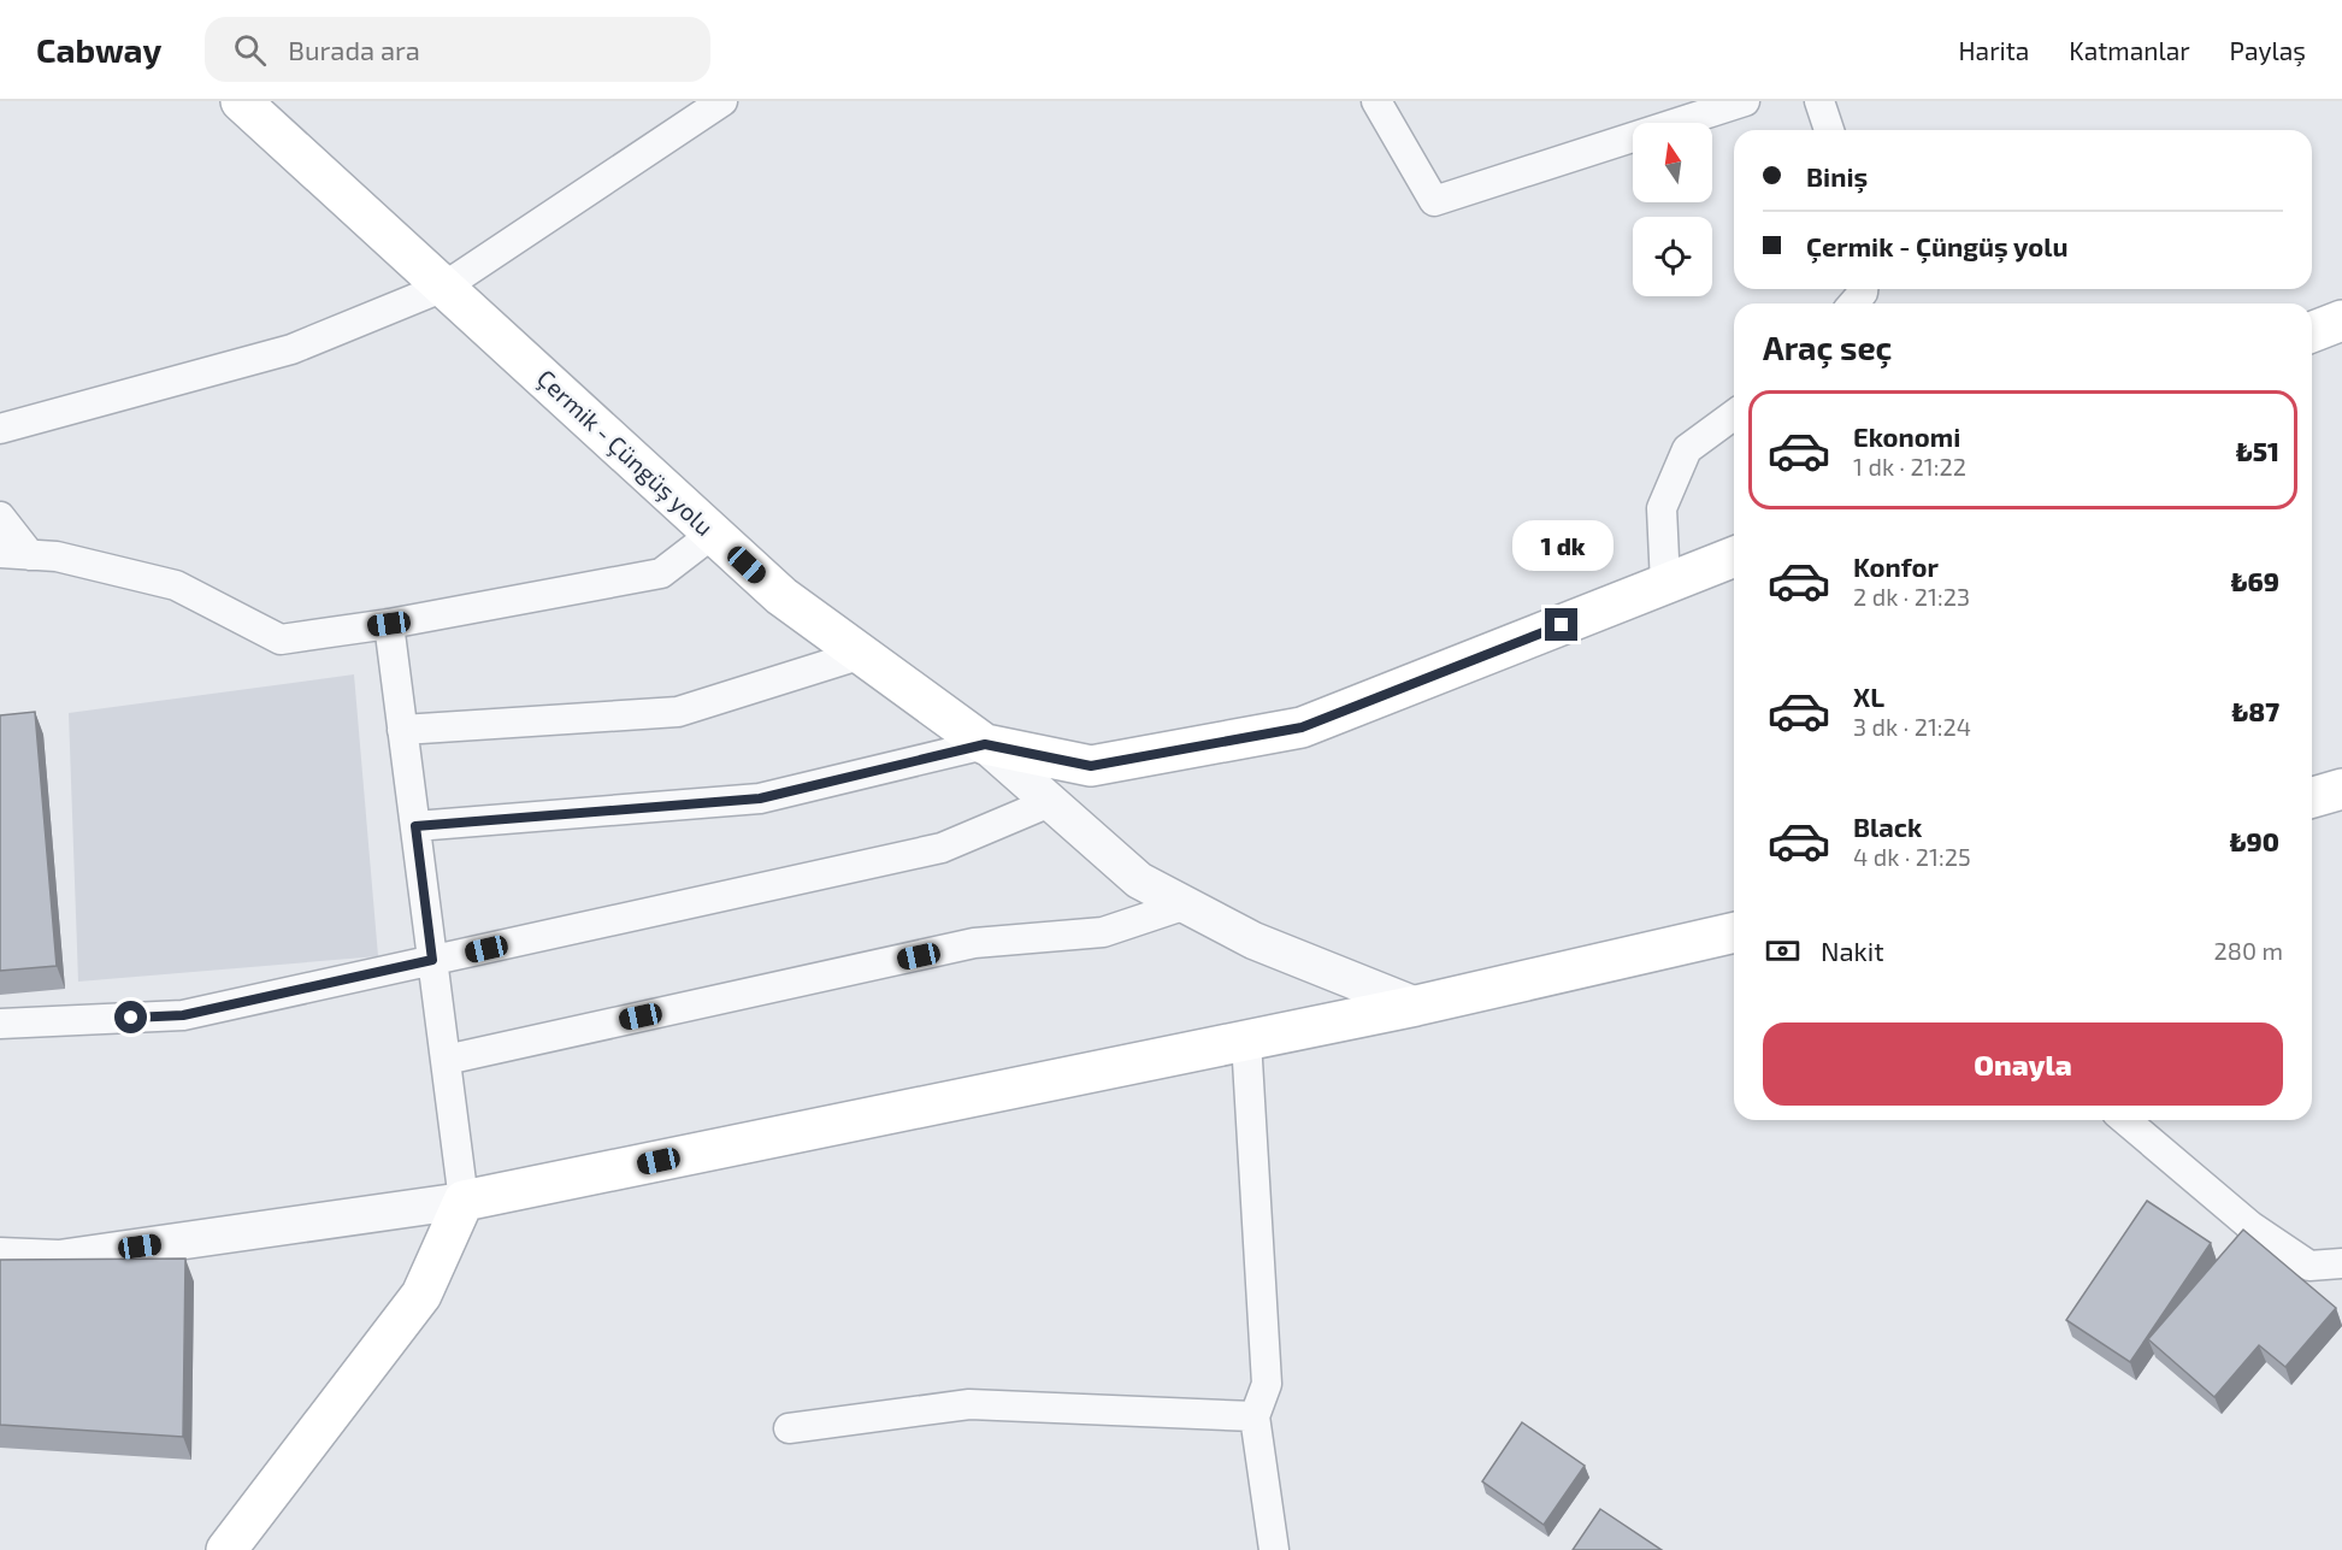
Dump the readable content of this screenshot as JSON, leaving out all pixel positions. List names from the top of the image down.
{
  "streets": {
    "main road": ["Çermik - Çüngüş yolu"]
  },
  "north": "top",
  "page": {
    "header": "Cabway",
    "search": "Burada ara",
    "nav": ["Harita", "Katmanlar", "Paylaş"],
    "banner": ["Biniş", "Çermik - Çüngüş yolu"],
    "heading": "Araç seç",
    "list": [
      {
        "name": "Ekonomi",
        "note": "1 dk · 21:22",
        "value": "₺51"
      },
      {
        "name": "Konfor",
        "note": "2 dk · 21:23",
        "value": "₺69"
      },
      {
        "name": "XL",
        "note": "3 dk · 21:24",
        "value": "₺87"
      },
      {
        "name": "Black",
        "note": "4 dk · 21:25",
        "value": "₺90"
      }
    ],
    "bubble": "1 dk",
    "pay": ["Nakit", "280 m"],
    "buttons": "Onayla"
  }
}
